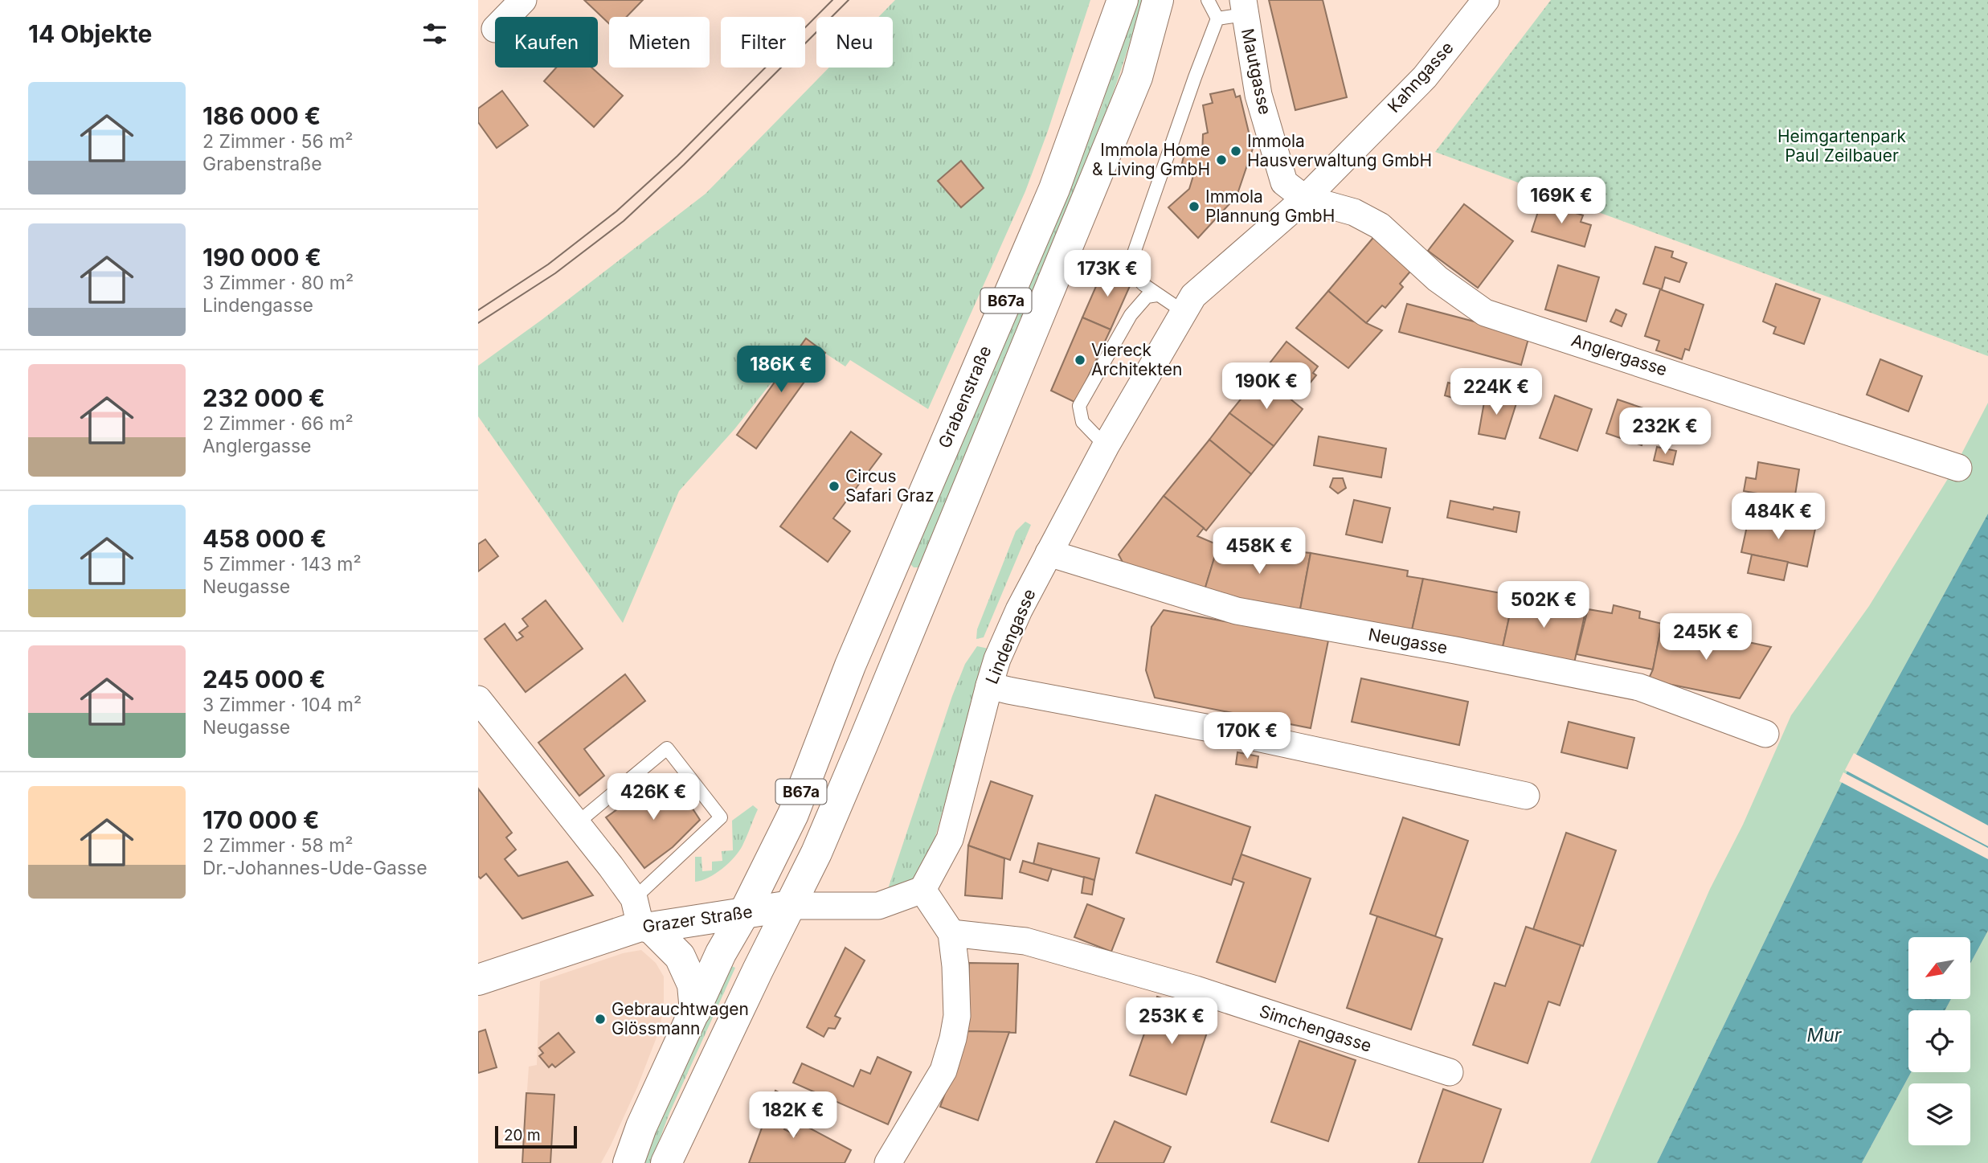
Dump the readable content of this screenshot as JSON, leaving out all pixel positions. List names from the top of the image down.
{
  "streets": {
    "main road": ["B67a", "Grabenstraße", "Grazer Straße"],
    "street": [
      "Mautgasse",
      "Kahngasse",
      "Anglergasse",
      "Lindengasse",
      "Neugasse",
      "Simchengasse"
    ]
  },
  "crossings": [
    ["Mautgasse", "Kahngasse"],
    ["Mautgasse", "Anglergasse"],
    ["Mautgasse", "Lindengasse"],
    ["Kahngasse", "Anglergasse"],
    ["Kahngasse", "Lindengasse"],
    ["B67a", "Grabenstraße"],
    ["B67a", "Grazer Straße"],
    ["Anglergasse", "Lindengasse"],
    ["Grabenstraße", "Grazer Straße"],
    ["Lindengasse", "Neugasse"],
    ["Lindengasse", "Grazer Straße"]
  ],
  "water": ["Mur"],
  "parks": ["Heimgartenpark Paul Zeilbauer"],
  "places": [
    "Immola Hausverwaltung GmbH",
    "Immola Home & Living GmbH",
    "Immola Plannung GmbH",
    "Viereck Architekten",
    "Circus Safari Graz",
    "Gebrauchtwagen Glössmann"
  ],
  "scale_bar": "20 m",
  "north": "bottom left",
  "page": {
    "heading": "14 Objekte",
    "chip": [
      "Kaufen",
      "Mieten",
      "Filter",
      "Neu"
    ],
    "list": [
      {
        "name": "186 000 €",
        "note": "2 Zimmer · 56 m² · Grabenstraße"
      },
      {
        "name": "190 000 €",
        "note": "3 Zimmer · 80 m² · Lindengasse"
      },
      {
        "name": "232 000 €",
        "note": "2 Zimmer · 66 m² · Anglergasse"
      },
      {
        "name": "458 000 €",
        "note": "5 Zimmer · 143 m² · Neugasse"
      },
      {
        "name": "245 000 €",
        "note": "3 Zimmer · 104 m² · Neugasse"
      },
      {
        "name": "170 000 €",
        "note": "2 Zimmer · 58 m² · Dr.-Johannes-Ude-Gasse"
      }
    ],
    "price": [
      "169K €",
      "173K €",
      "186K €",
      "190K €",
      "224K €",
      "232K €",
      "484K €",
      "458K €",
      "502K €",
      "245K €",
      "170K €",
      "426K €",
      "253K €",
      "182K €"
    ],
    "scale": "20 m"
  }
}
